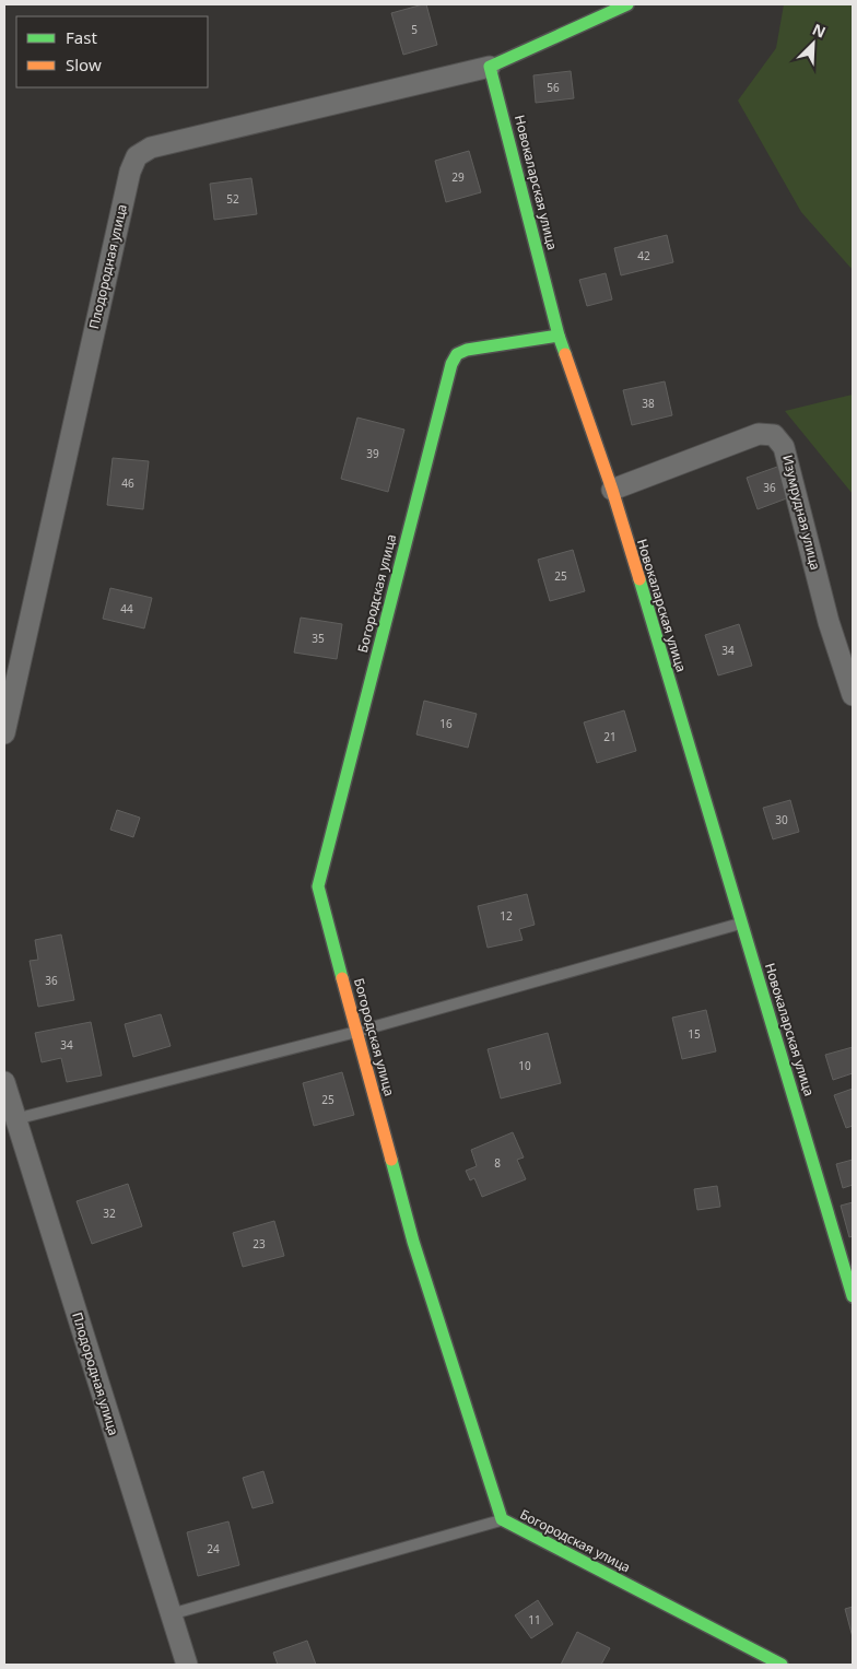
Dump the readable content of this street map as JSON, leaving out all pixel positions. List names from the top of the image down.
{
  "streets": {
    "street": [
      "Новокаларская улица",
      "Плодородная улица",
      "Изумрудная улица",
      "Богородская улица"
    ]
  },
  "crossings": [
    ["Новокаларская улица", "Плодородная улица"],
    ["Новокаларская улица", "Изумрудная улица"],
    ["Новокаларская улица", "Богородская улица"]
  ],
  "house_numbers": [
    "5",
    "56",
    "29",
    "52",
    "42",
    "38",
    "39",
    "46",
    "36",
    "25",
    "44",
    "35",
    "34",
    "16",
    "21",
    "30",
    "12",
    "36",
    "15",
    "34",
    "10",
    "25",
    "8",
    "32",
    "23",
    "24",
    "11"
  ],
  "legend": ["Fast", "Slow"],
  "north": "top right"
}
